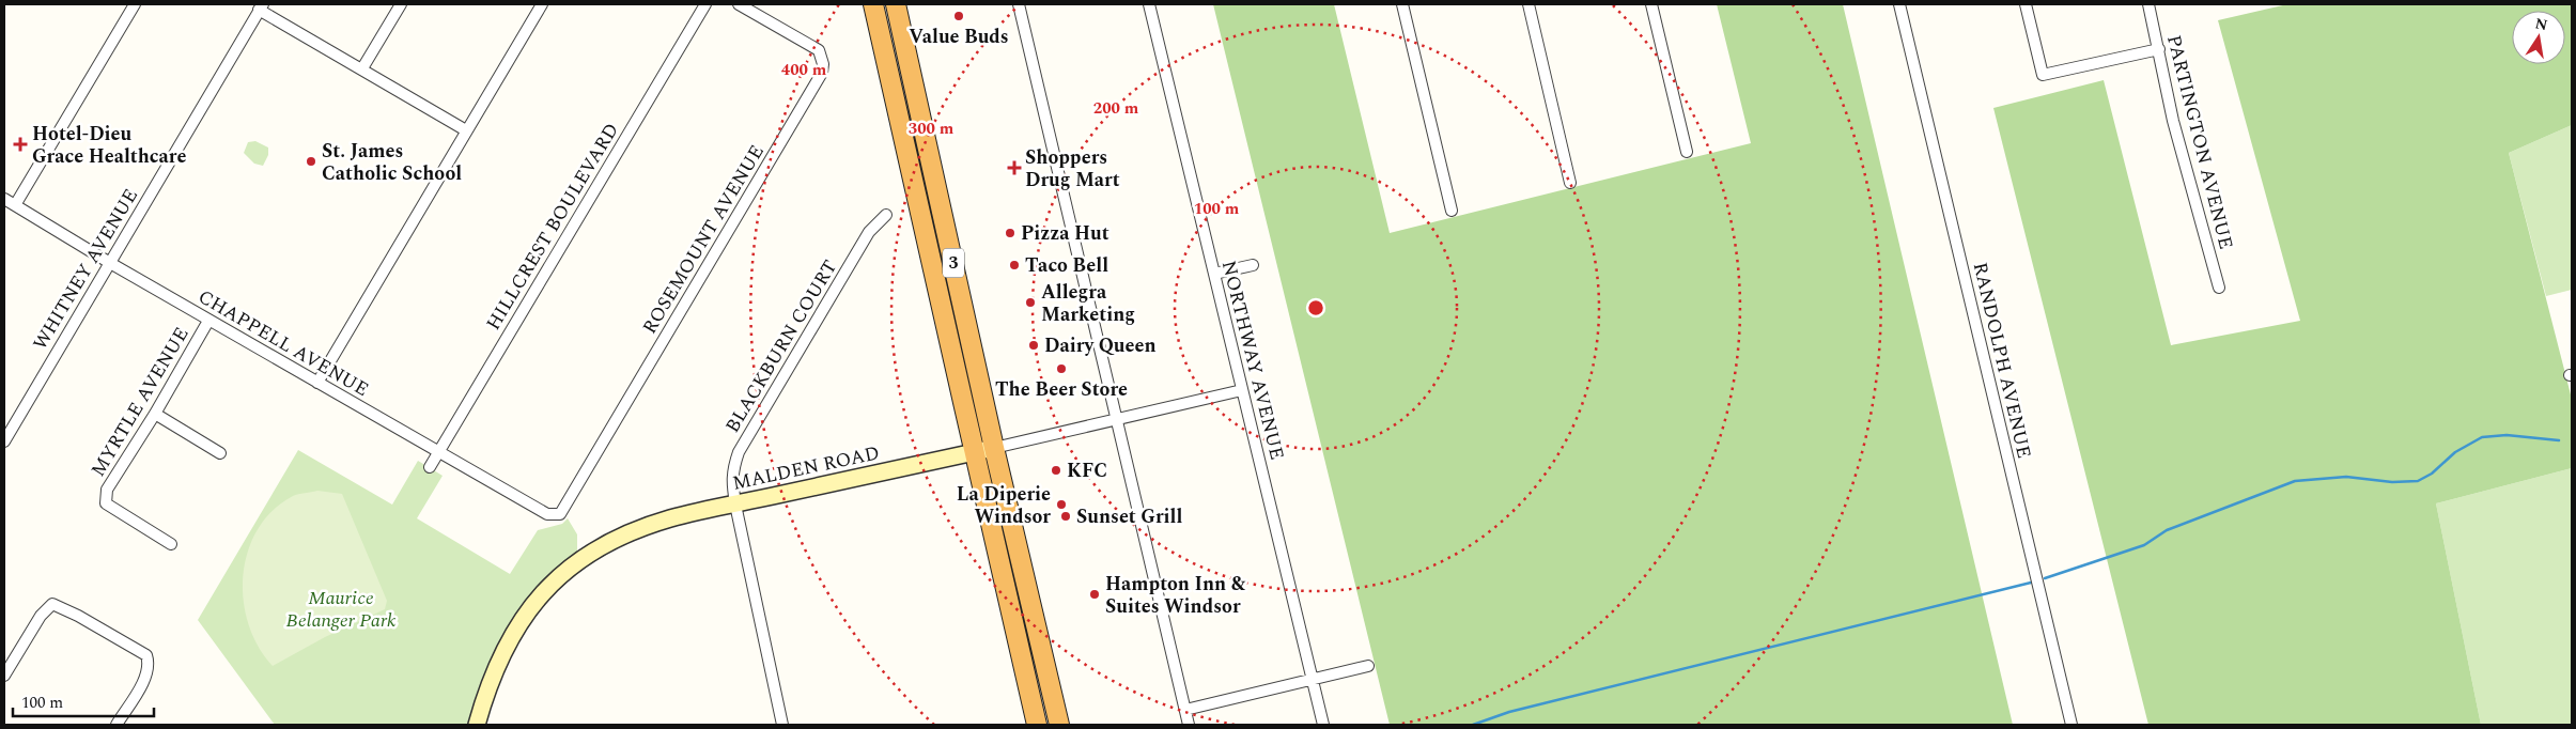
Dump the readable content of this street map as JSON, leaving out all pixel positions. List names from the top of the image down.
{
  "streets": {
    "highway": ["3"],
    "main road": ["MALDEN ROAD"],
    "street": [
      "PARTINGTON AVENUE",
      "HILLCREST BOULEVARD",
      "ROSEMOUNT AVENUE",
      "WHITNEY AVENUE",
      "CHAPPELL AVENUE",
      "BLACKBURN COURT",
      "NORTHWAY AVENUE",
      "RANDOLPH AVENUE",
      "MYRTLE AVENUE"
    ]
  },
  "crossings": [
    ["HILLCREST BOULEVARD", "CHAPPELL AVENUE"],
    ["ROSEMOUNT AVENUE", "CHAPPELL AVENUE"],
    ["3", "MALDEN ROAD"],
    ["WHITNEY AVENUE", "CHAPPELL AVENUE"],
    ["CHAPPELL AVENUE", "MYRTLE AVENUE"],
    ["BLACKBURN COURT", "MALDEN ROAD"],
    ["NORTHWAY AVENUE", "MALDEN ROAD"]
  ],
  "parks": ["Maurice Belanger Park"],
  "places": {
    "other": [
      "Value Buds",
      "St. James Catholic School",
      "Pizza Hut",
      "Taco Bell",
      "Allegra Marketing",
      "Dairy Queen",
      "The Beer Store",
      "KFC",
      "La Diperie Windsor",
      "Sunset Grill",
      "Hampton Inn & Suites Windsor"
    ],
    "health": ["Hotel-Dieu Grace Healthcare", "Shoppers Drug Mart"]
  },
  "scale_bar": "100 m",
  "north": "top",
  "rings": [
    "400 m",
    "200 m",
    "300 m",
    "100 m"
  ]
}
